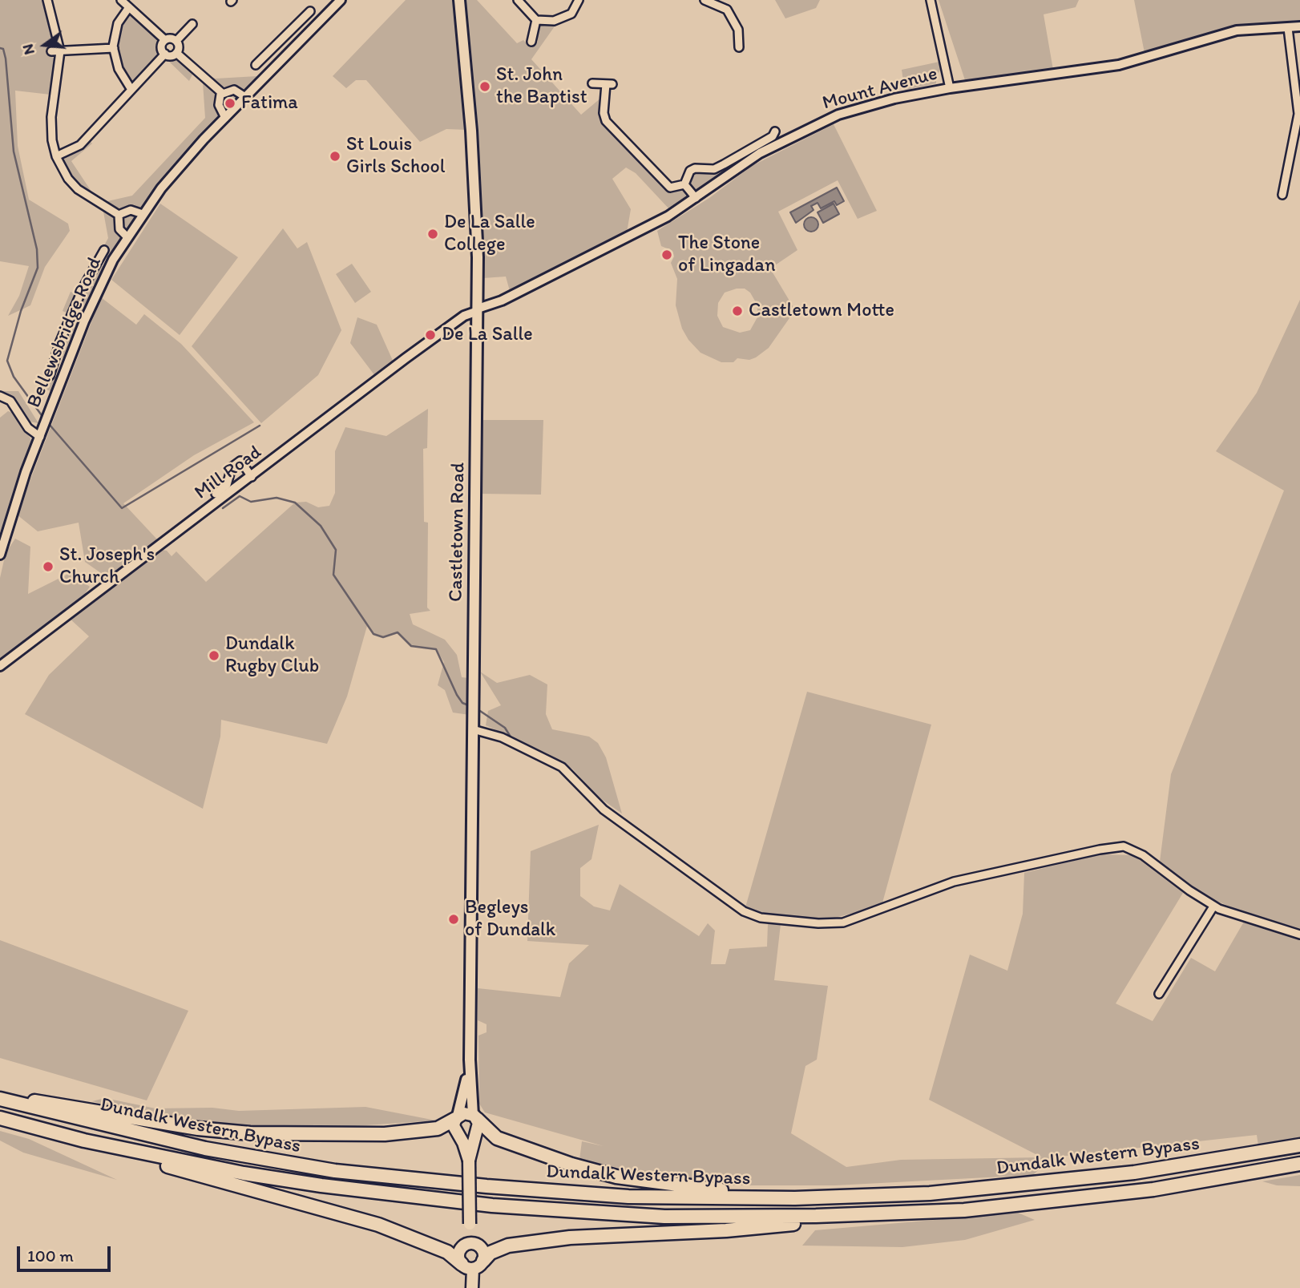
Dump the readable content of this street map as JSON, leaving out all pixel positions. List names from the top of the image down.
{
  "streets": {
    "highway": ["Dundalk Western Bypass"],
    "main road": ["Castletown Road"],
    "street": ["Mount Avenue", "Bellewsbridge Road", "Mill Road"]
  },
  "crossings": [
    ["Mount Avenue", "Mill Road"],
    ["Mount Avenue", "Castletown Road"],
    ["Mill Road", "Castletown Road"]
  ],
  "places": [
    "St. John the Baptist",
    "Fatima",
    "St Louis Girls School",
    "De La Salle College",
    "The Stone of Lingadan",
    "Castletown Motte",
    "De La Salle",
    "St. Joseph's Church",
    "Dundalk Rugby Club",
    "Begleys of Dundalk"
  ],
  "scale_bar": "100 m",
  "north": "left"
}
